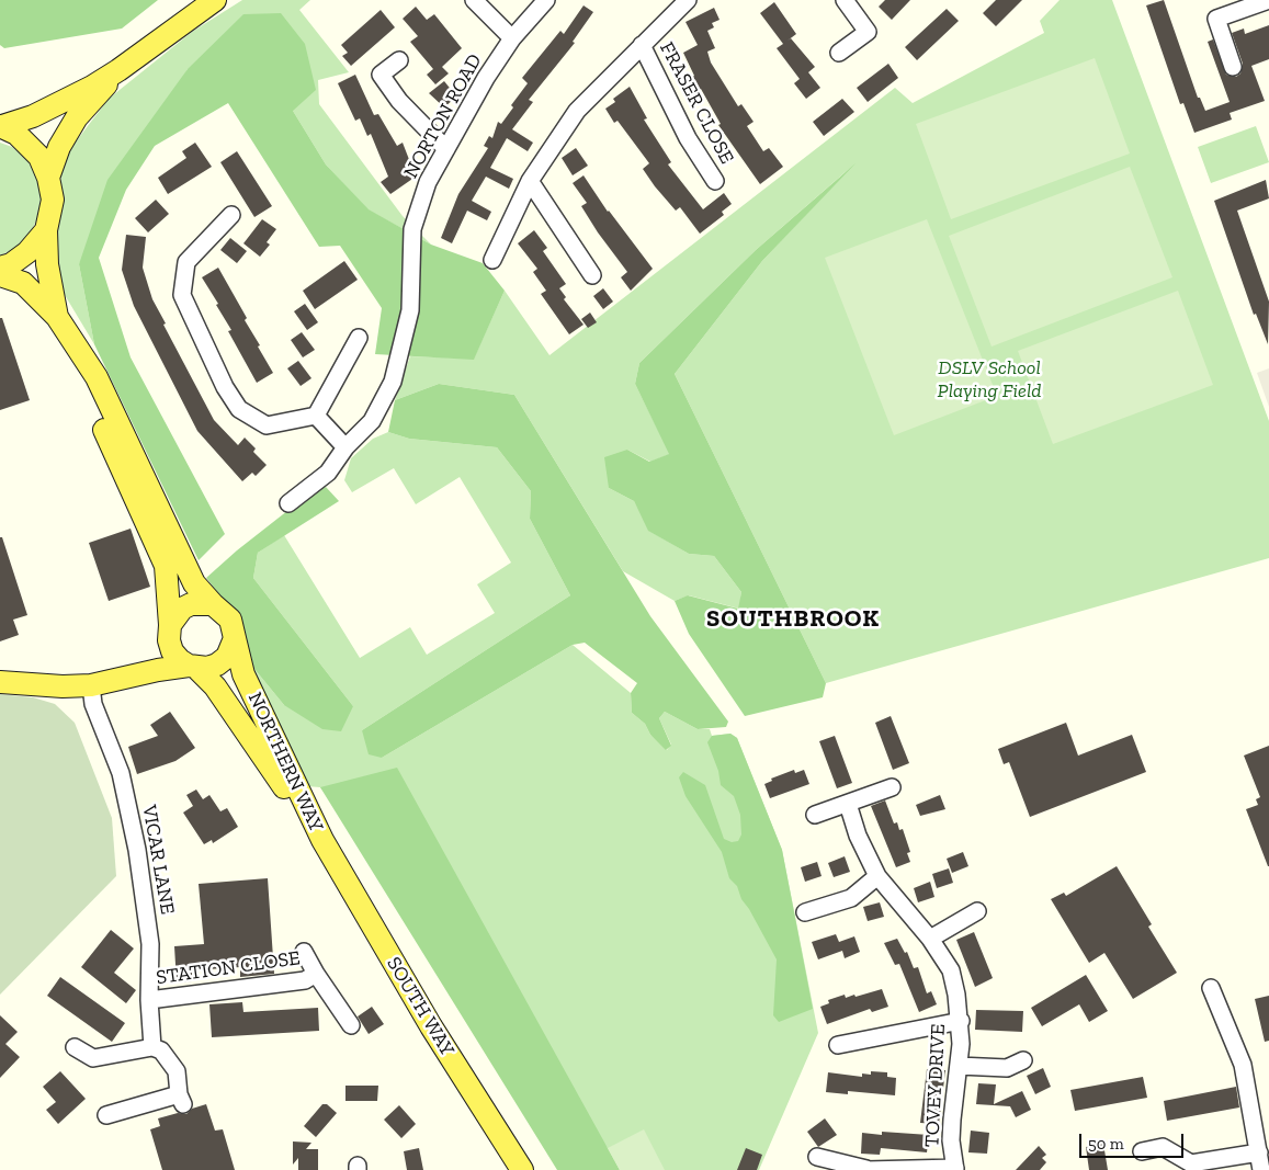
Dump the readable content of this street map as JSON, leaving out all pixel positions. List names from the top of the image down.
{
  "streets": {
    "main road": ["NORTHERN WAY", "SOUTH WAY"],
    "street": [
      "FRASER CLOSE",
      "NORTON ROAD",
      "VICAR LANE",
      "STATION CLOSE",
      "TOVEY DRIVE"
    ]
  },
  "crossings": [
    ["NORTHERN WAY", "SOUTH WAY"],
    ["VICAR LANE", "STATION CLOSE"]
  ],
  "districts": ["SOUTHBROOK"],
  "parks": ["DSLV School Playing Field"],
  "scale_bar": "50 m"
}
